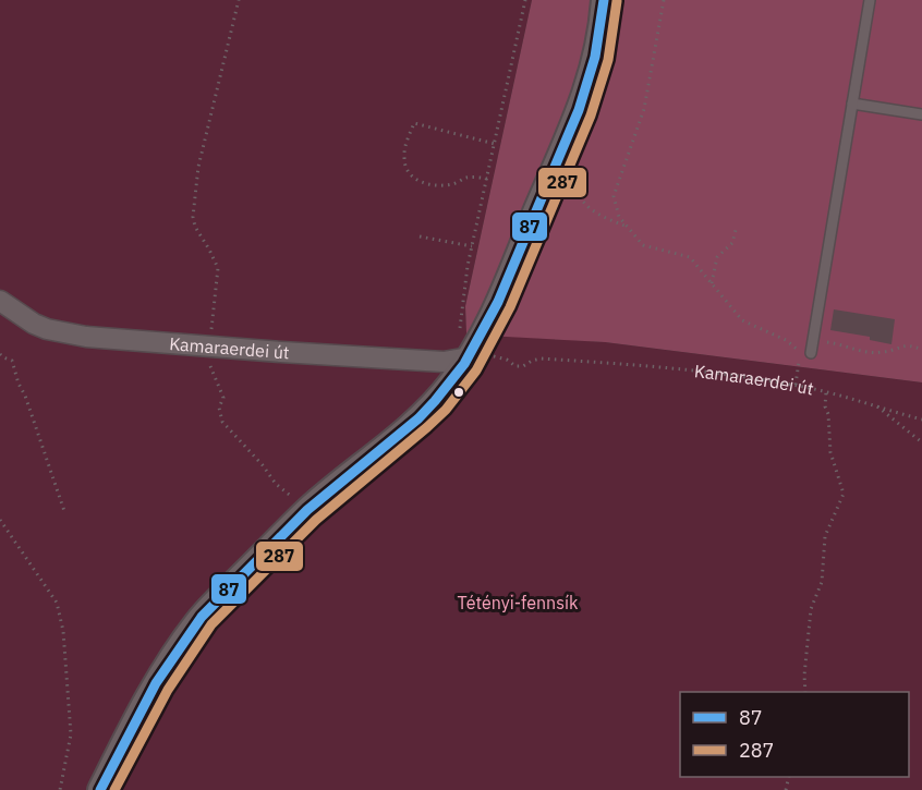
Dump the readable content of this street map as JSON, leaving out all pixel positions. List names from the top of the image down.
{
  "streets": {
    "street": ["Kamaraerdei út"]
  },
  "parks": ["Tétényi-fennsík"],
  "lines": ["transit line 87", "transit line 287"],
  "legend": ["87", "287"]
}
